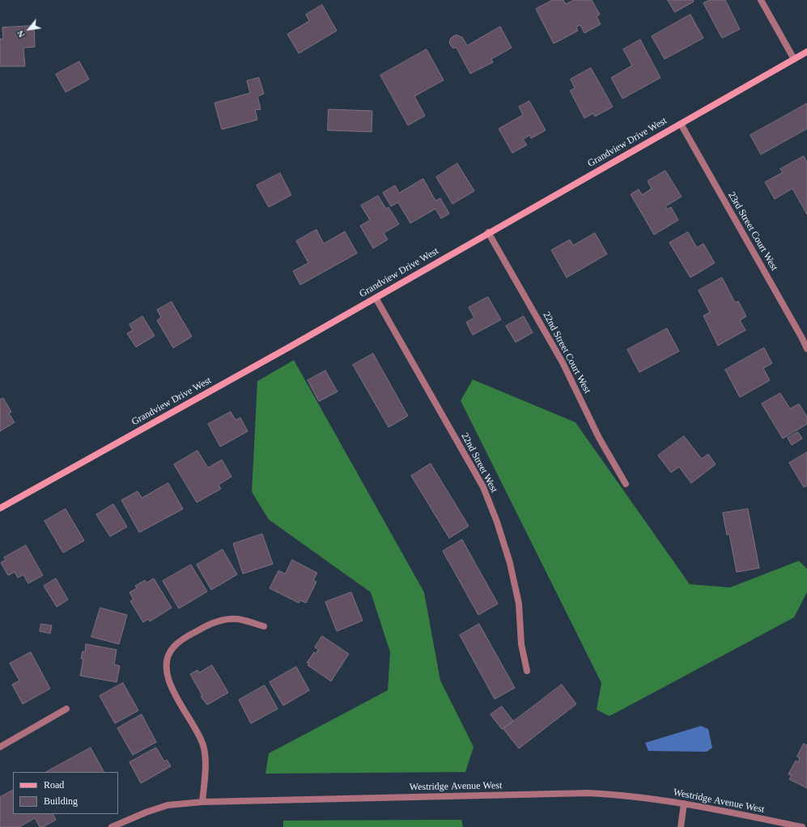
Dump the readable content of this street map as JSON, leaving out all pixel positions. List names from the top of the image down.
{
  "streets": {
    "street": [
      "Grandview Drive West",
      "23rd Street Court West",
      "22nd Street Court West",
      "22nd Street West",
      "Westridge Avenue West"
    ]
  },
  "crossings": [
    ["Grandview Drive West", "23rd Street Court West"],
    ["Grandview Drive West", "22nd Street Court West"],
    ["Grandview Drive West", "22nd Street West"]
  ],
  "legend": ["Road", "Building"],
  "north": "bottom left"
}
